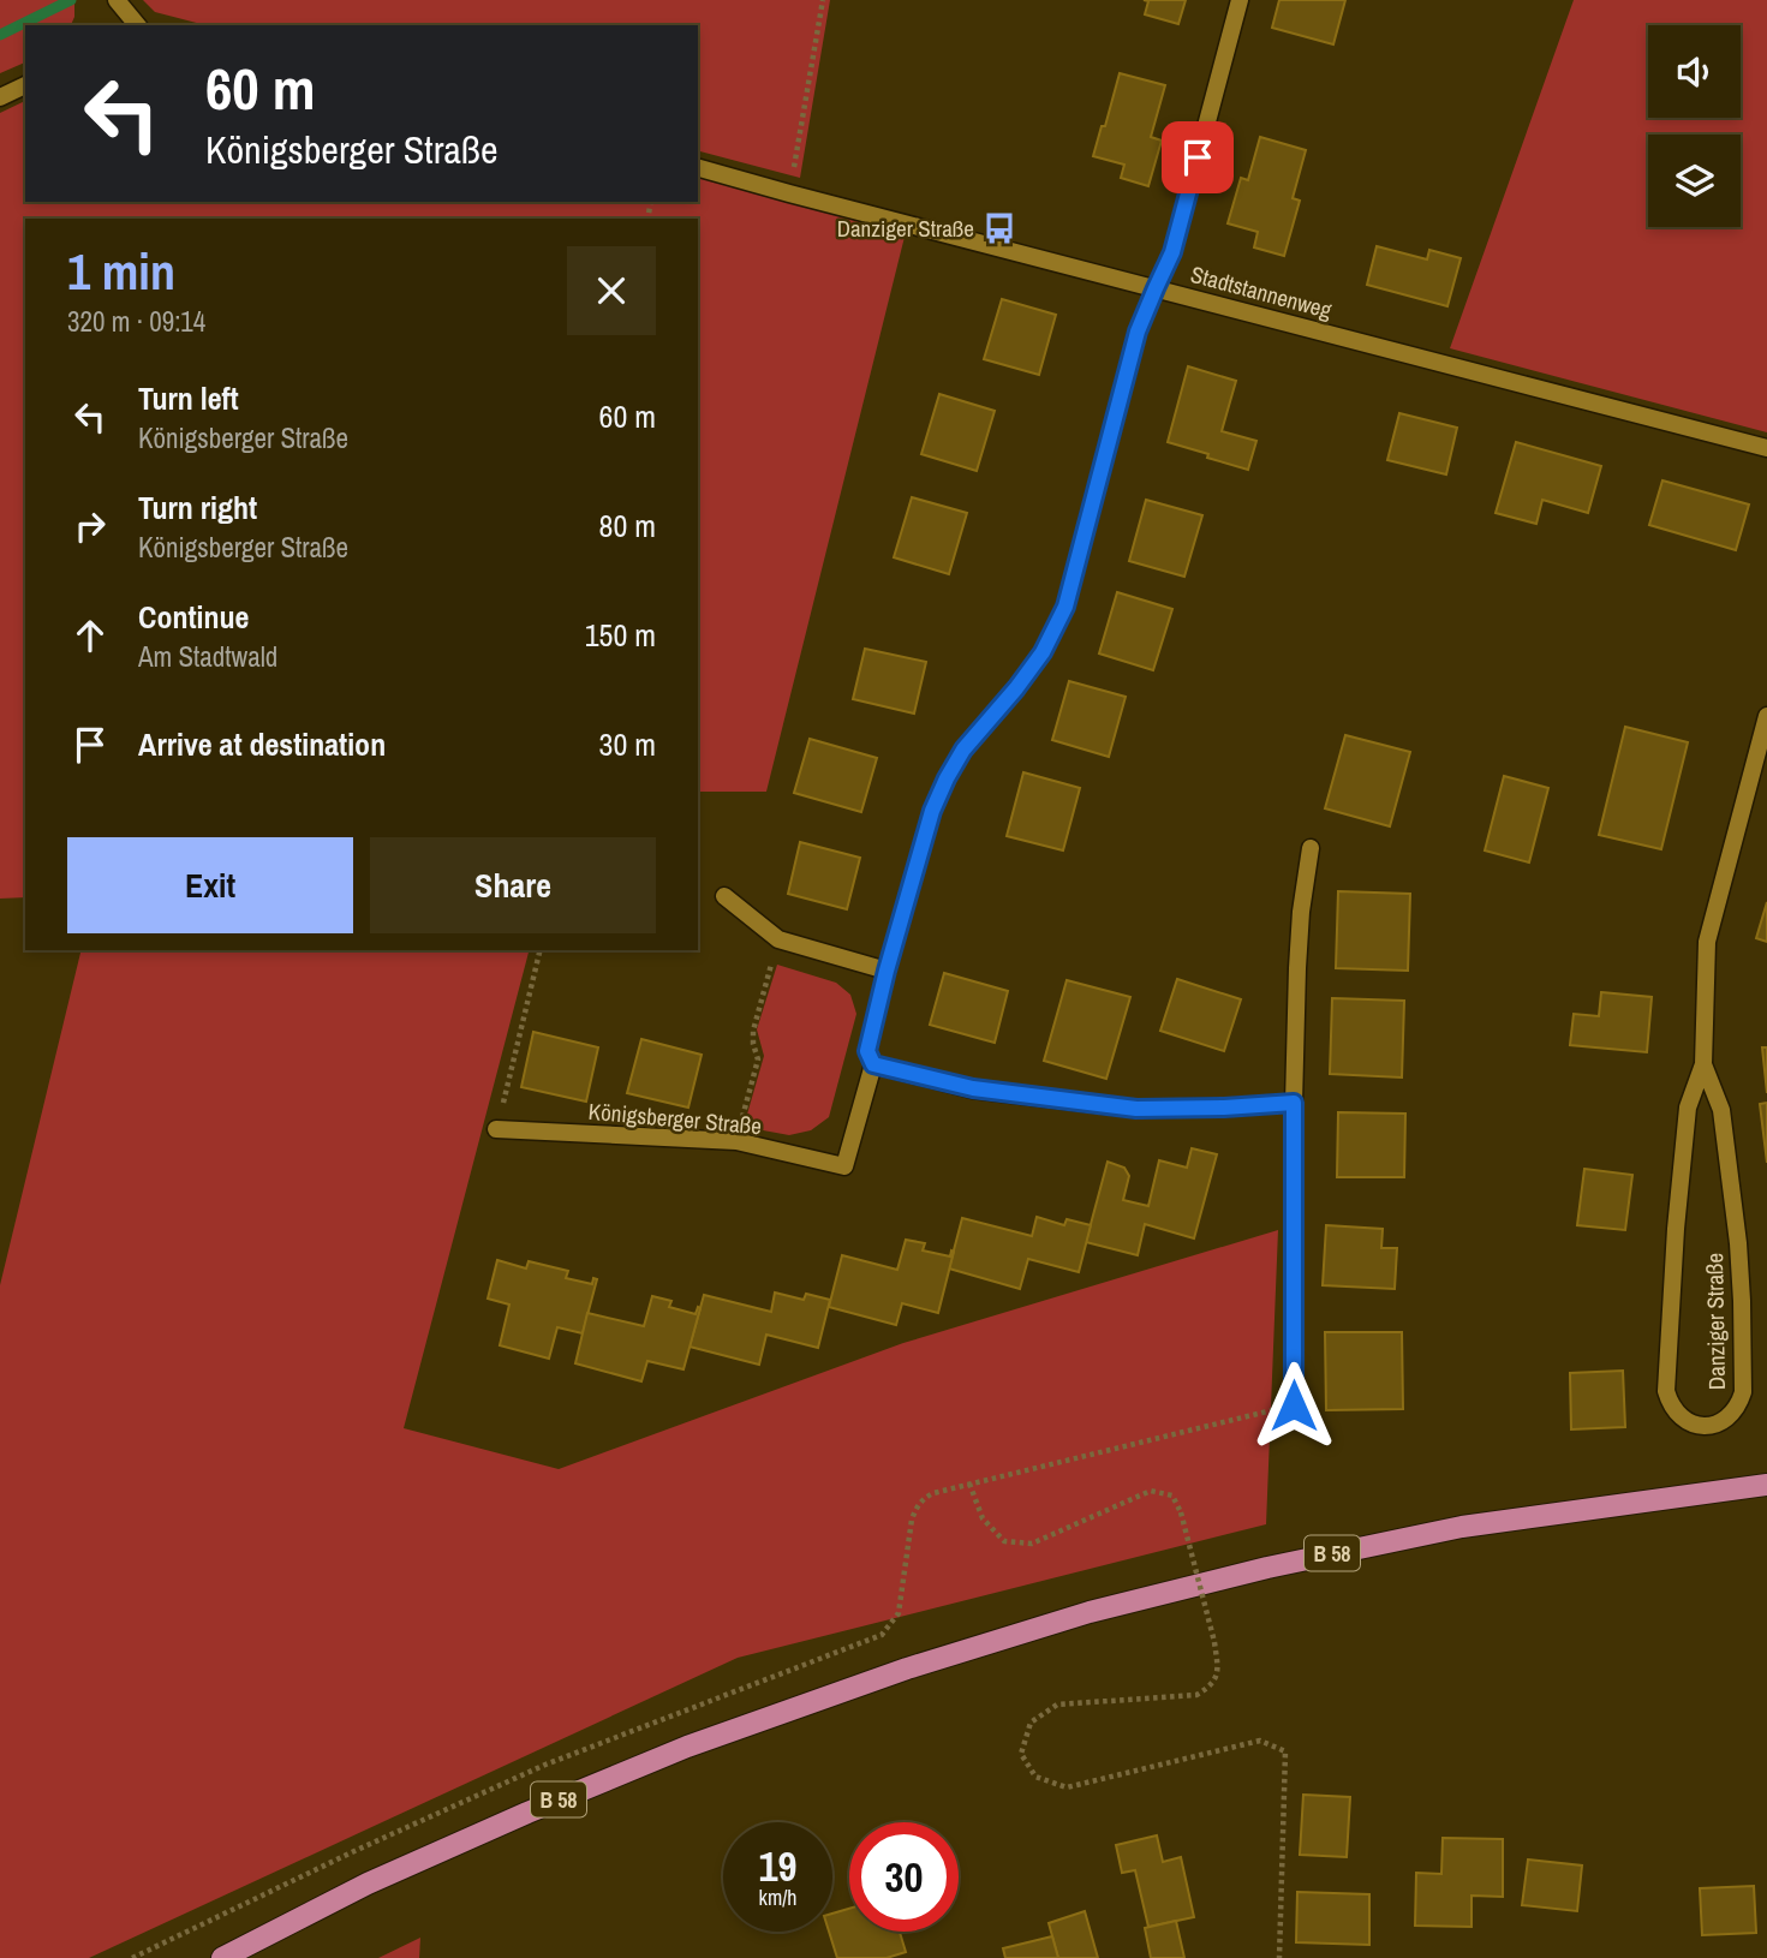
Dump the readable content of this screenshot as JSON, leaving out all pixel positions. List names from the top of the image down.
{
  "streets": {
    "main road": ["B 58"],
    "street": ["Stadtstannenweg", "Königsberger Straße", "Danziger Straße"]
  },
  "crossings": [
    ["Stadtstannenweg", "Königsberger Straße"]
  ],
  "places": {
    "bus stop": ["Danziger Straße"]
  },
  "page": {
    "turn": ["60 m", "Königsberger Straße"],
    "heading": ["1 min", "320 m · 09:14"],
    "list": [
      {
        "name": "Turn left",
        "note": "Königsberger Straße",
        "value": "60 m"
      },
      {
        "name": "Turn right",
        "note": "Königsberger Straße",
        "value": "80 m"
      },
      {
        "name": "Continue",
        "note": "Am Stadtwald",
        "value": "150 m"
      },
      {
        "name": "Arrive at destination",
        "value": "30 m"
      }
    ],
    "buttons": ["Exit", "Share"],
    "speed": "19 km/h",
    "limit": "30"
  }
}
